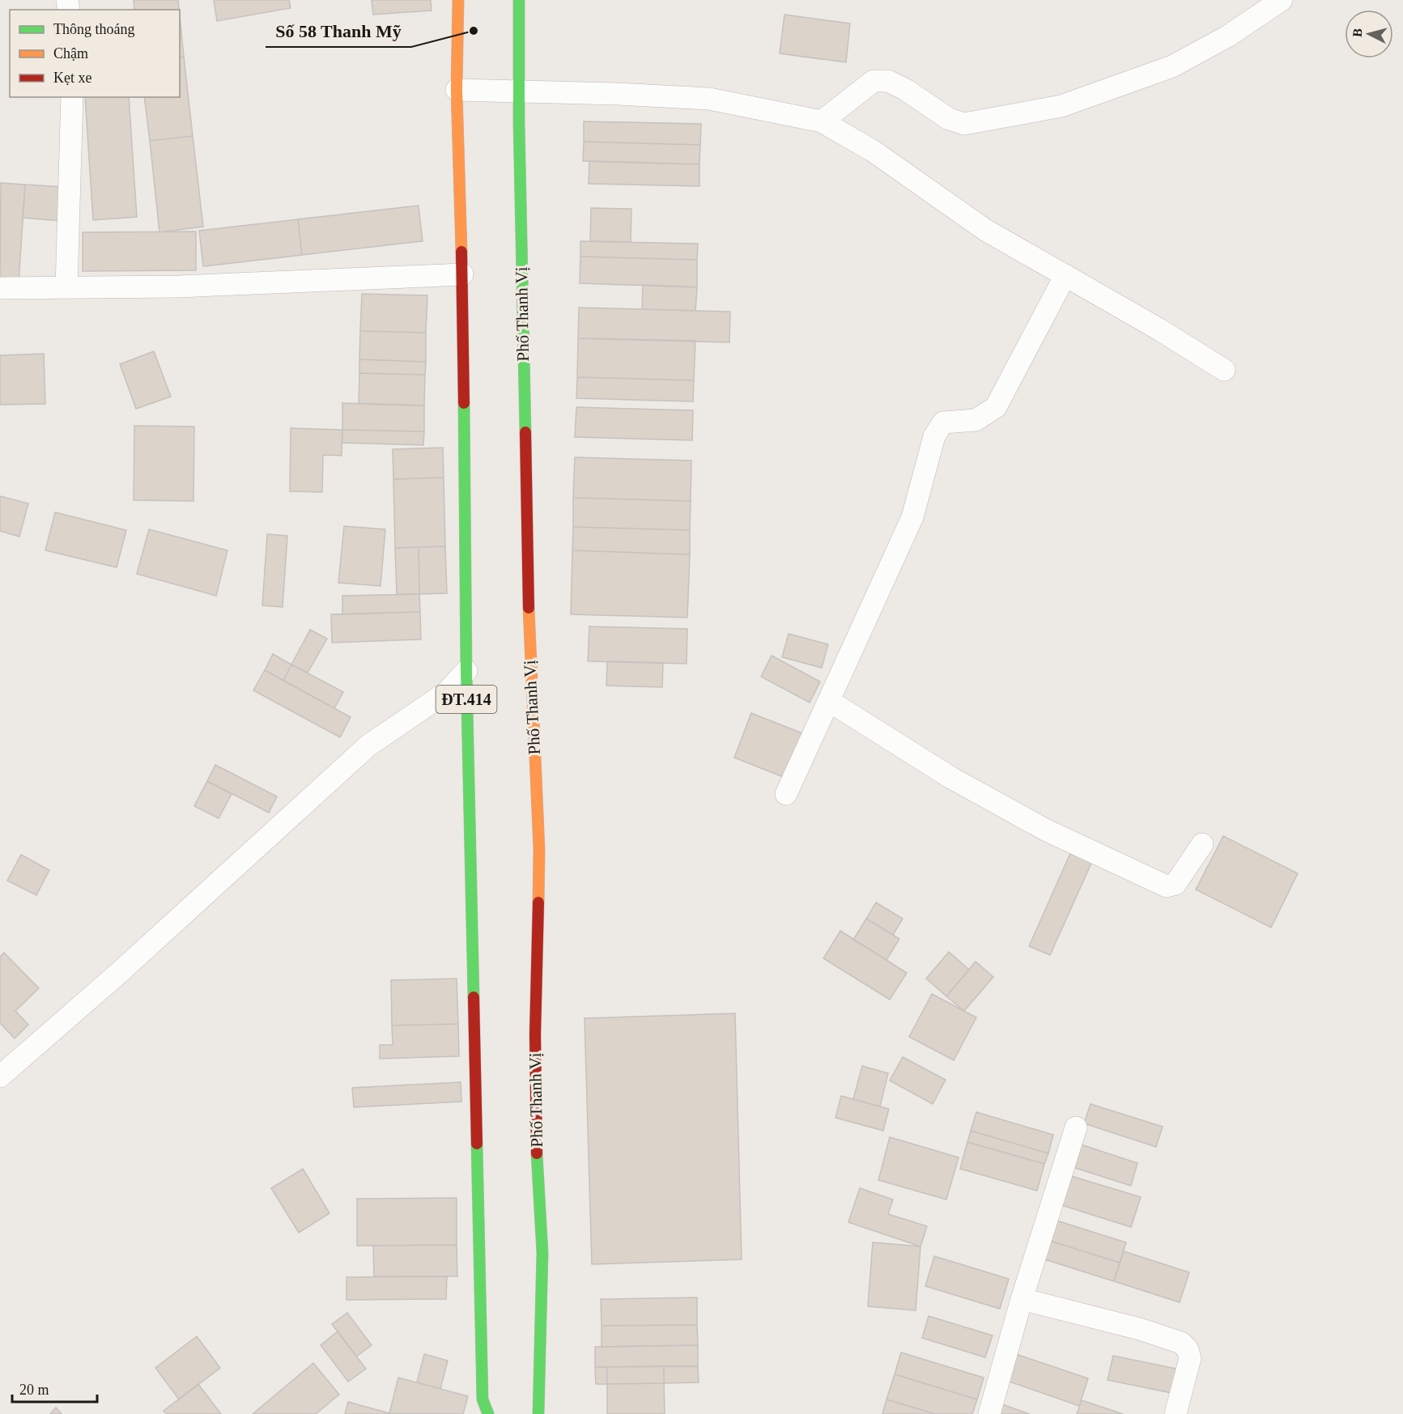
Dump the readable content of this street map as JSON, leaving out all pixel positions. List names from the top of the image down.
{
  "streets": {
    "main road": ["Phố Thanh Vị", "ĐT.414"]
  },
  "places": ["Số 58 Thanh Mỹ"],
  "legend": ["Thông thoáng", "Chậm", "Kẹt xe"],
  "scale_bar": "20 m",
  "north": "left"
}
